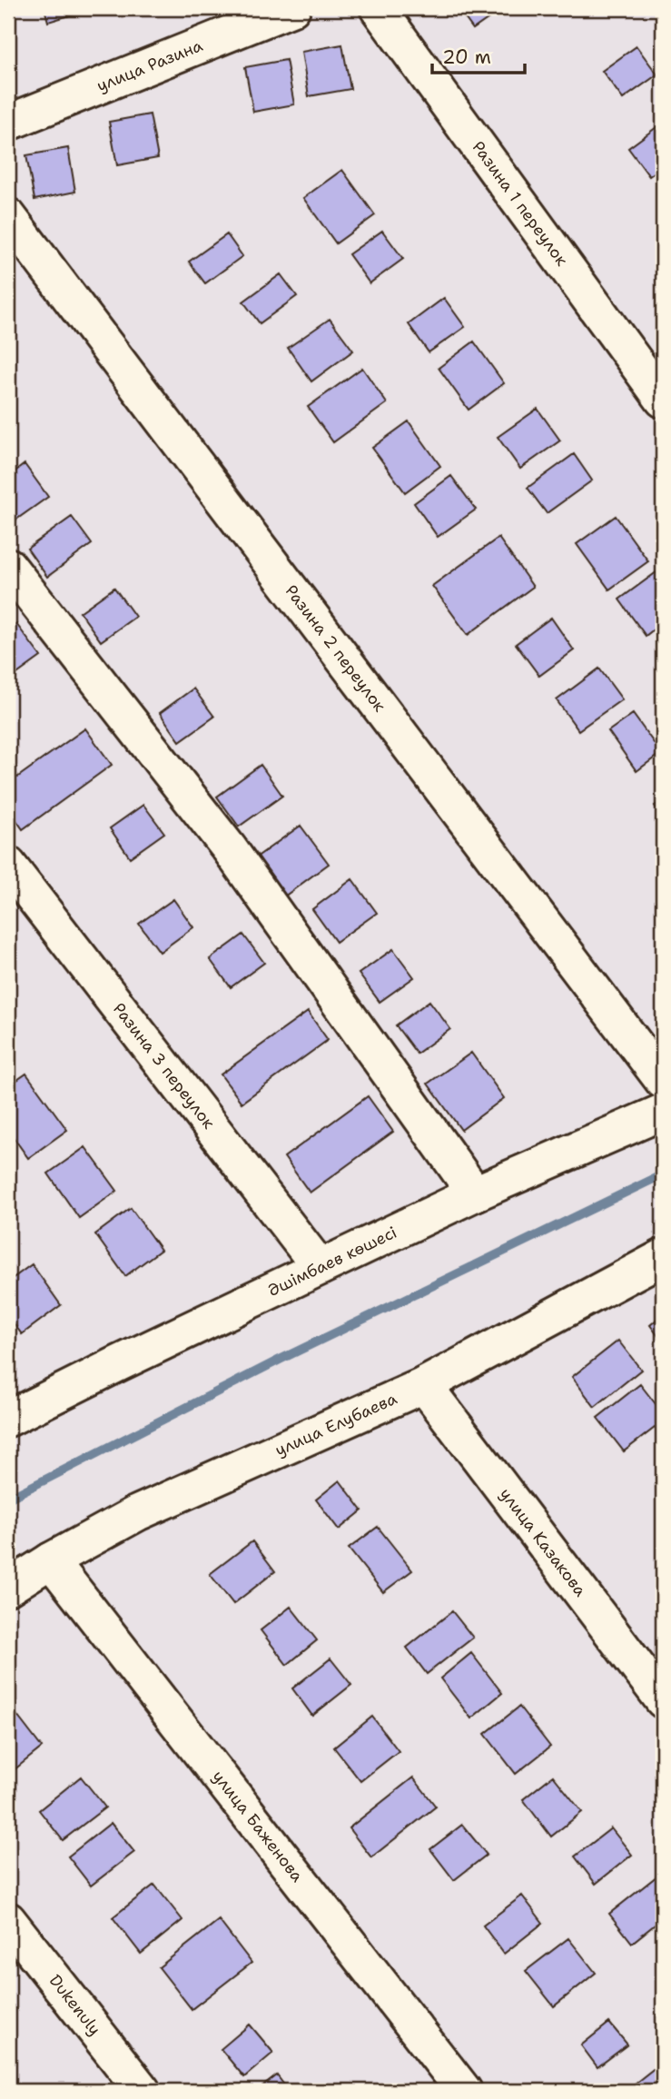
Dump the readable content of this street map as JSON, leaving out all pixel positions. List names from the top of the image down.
{
  "streets": {
    "street": [
      "улица Разина",
      "Разина 1 переулок",
      "Разина 2 переулок",
      "Разина 3 переулок",
      "Әшімбаев көшесі",
      "улица Елубаева",
      "улица Казакова",
      "улица Баженова",
      "Dukenuly"
    ]
  },
  "crossings": [
    ["Разина 3 переулок", "Әшімбаев көшесі"],
    ["улица Елубаева", "улица Казакова"],
    ["улица Елубаева", "улица Баженова"]
  ],
  "scale_bar": "20 m"
}
